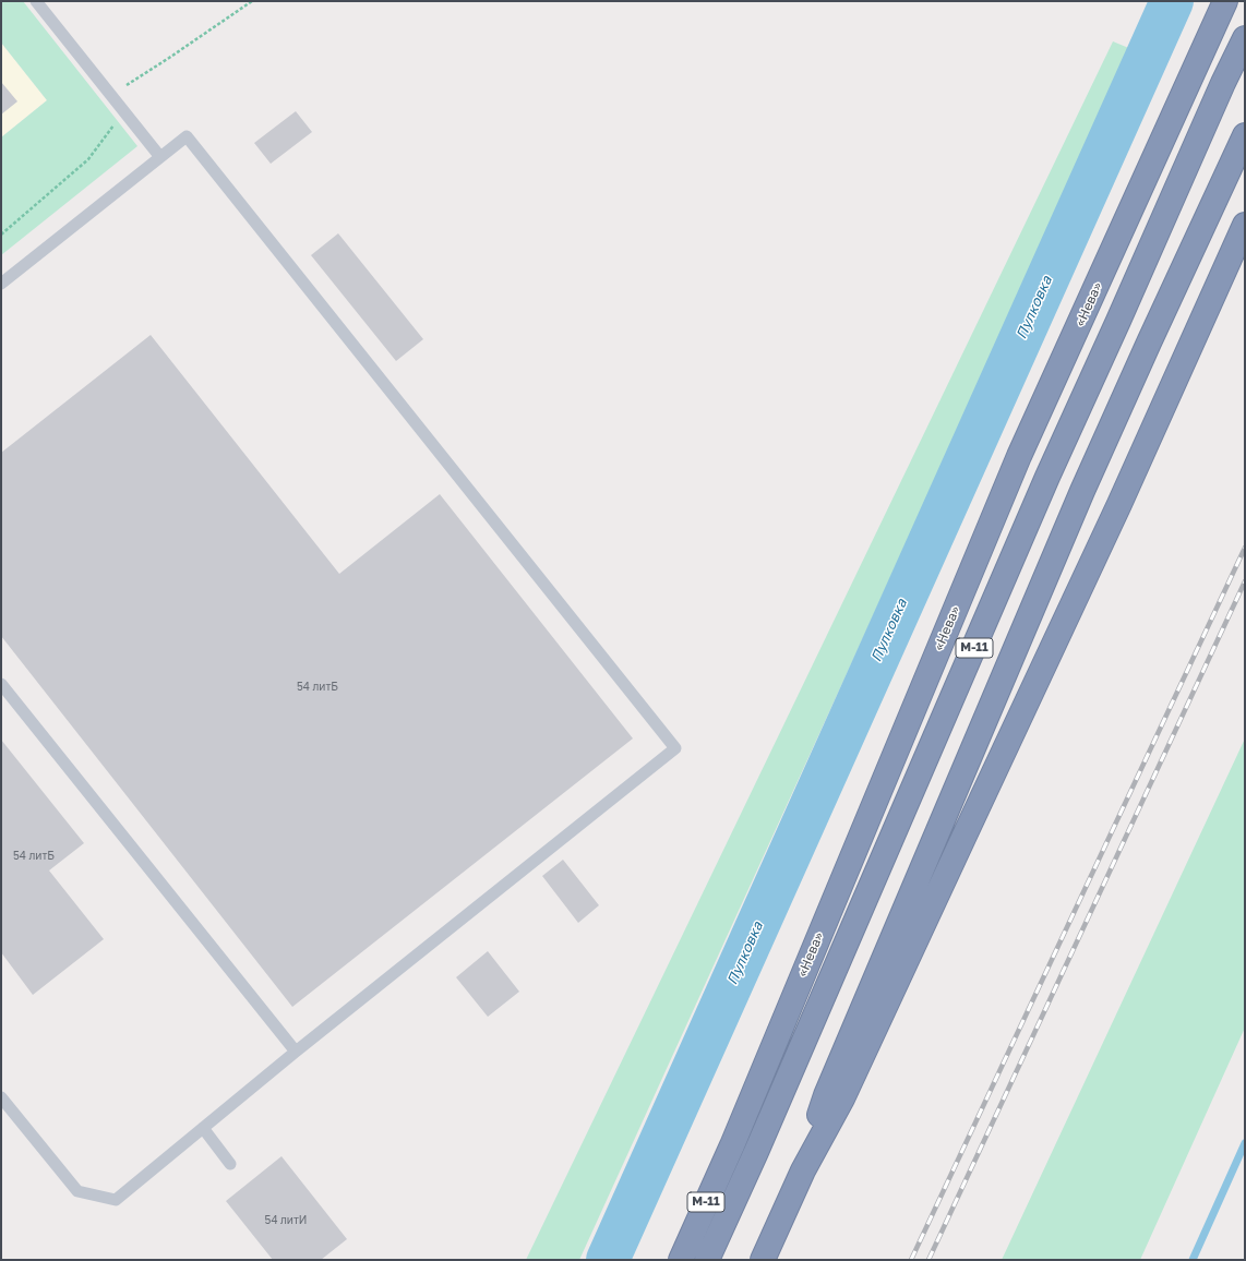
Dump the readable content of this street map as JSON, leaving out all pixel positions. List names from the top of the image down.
{
  "streets": {
    "highway": ["«Нева»", "М-11"]
  },
  "water": ["Пулковка"],
  "house_numbers": ["54 литБ", "54 литБ", "54 литИ"]
}
